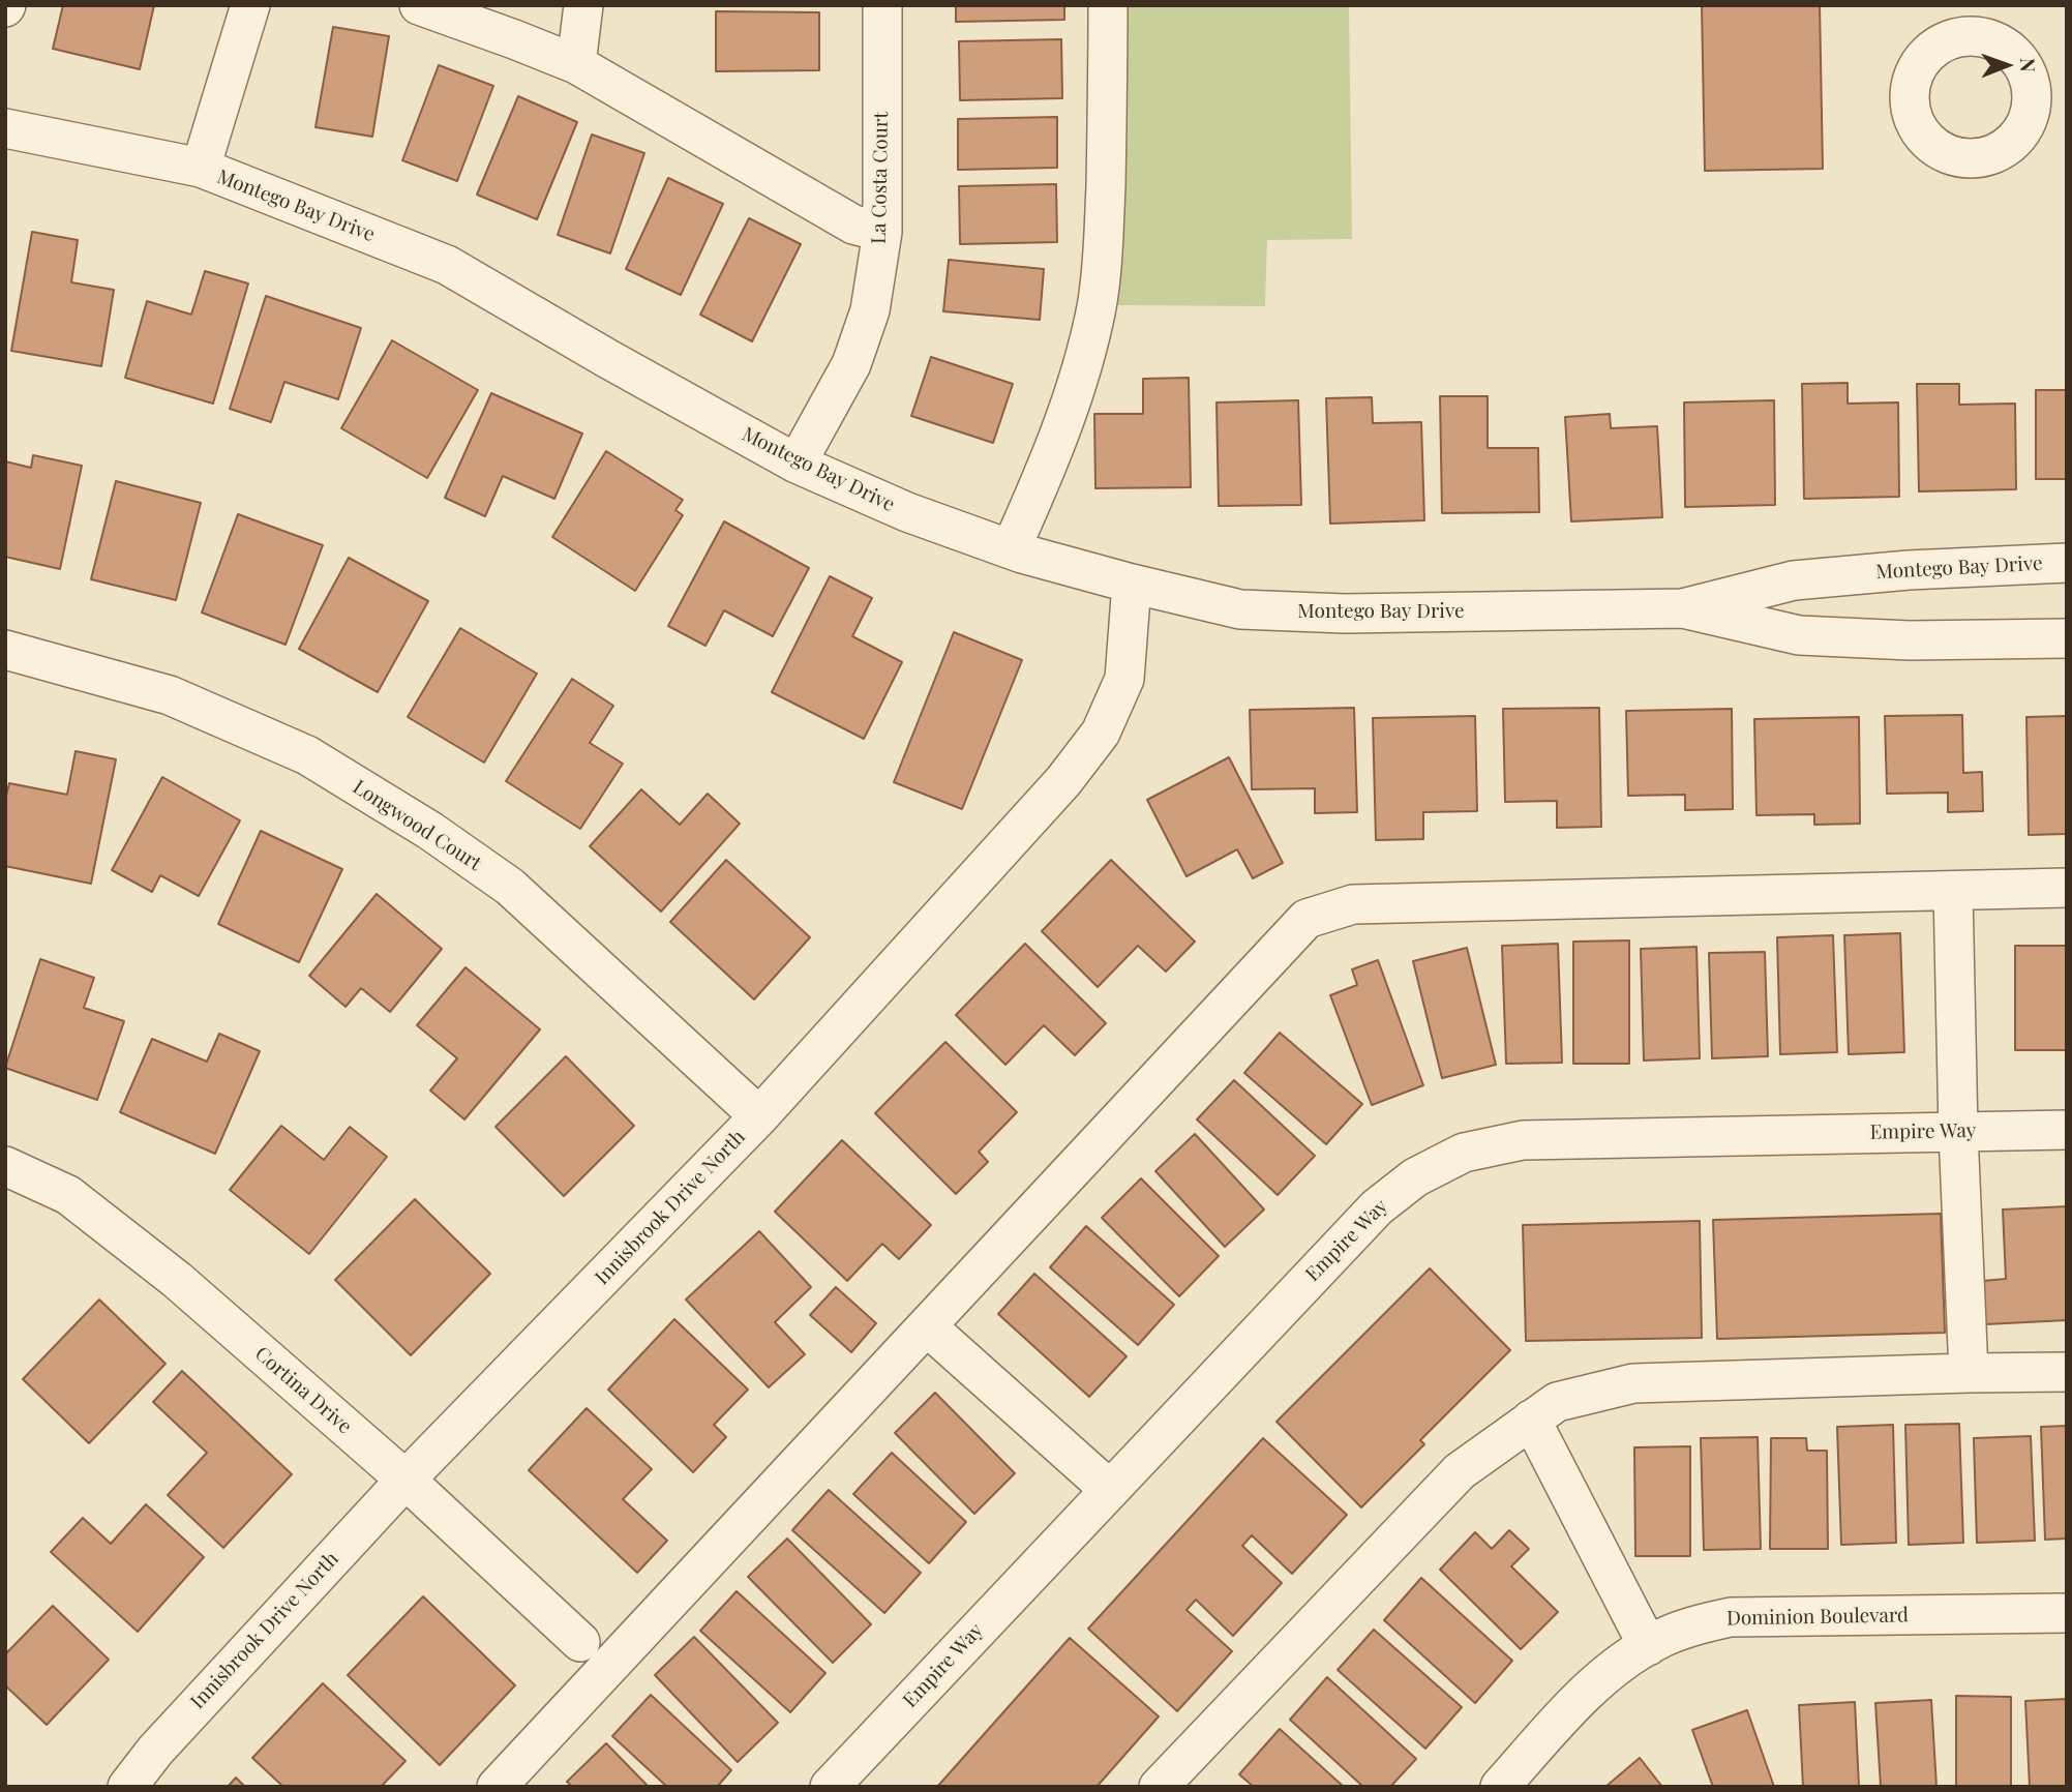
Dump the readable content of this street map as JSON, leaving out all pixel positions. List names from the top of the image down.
{
  "streets": {
    "street": [
      "La Costa Court",
      "Montego Bay Drive",
      "Longwood Court",
      "Empire Way",
      "Innisbrook Drive North",
      "Cortina Drive",
      "Dominion Boulevard"
    ]
  },
  "crossings": [
    ["La Costa Court", "Montego Bay Drive"],
    ["Montego Bay Drive", "Innisbrook Drive North"],
    ["Longwood Court", "Innisbrook Drive North"],
    ["Innisbrook Drive North", "Cortina Drive"]
  ],
  "north": "right"
}
